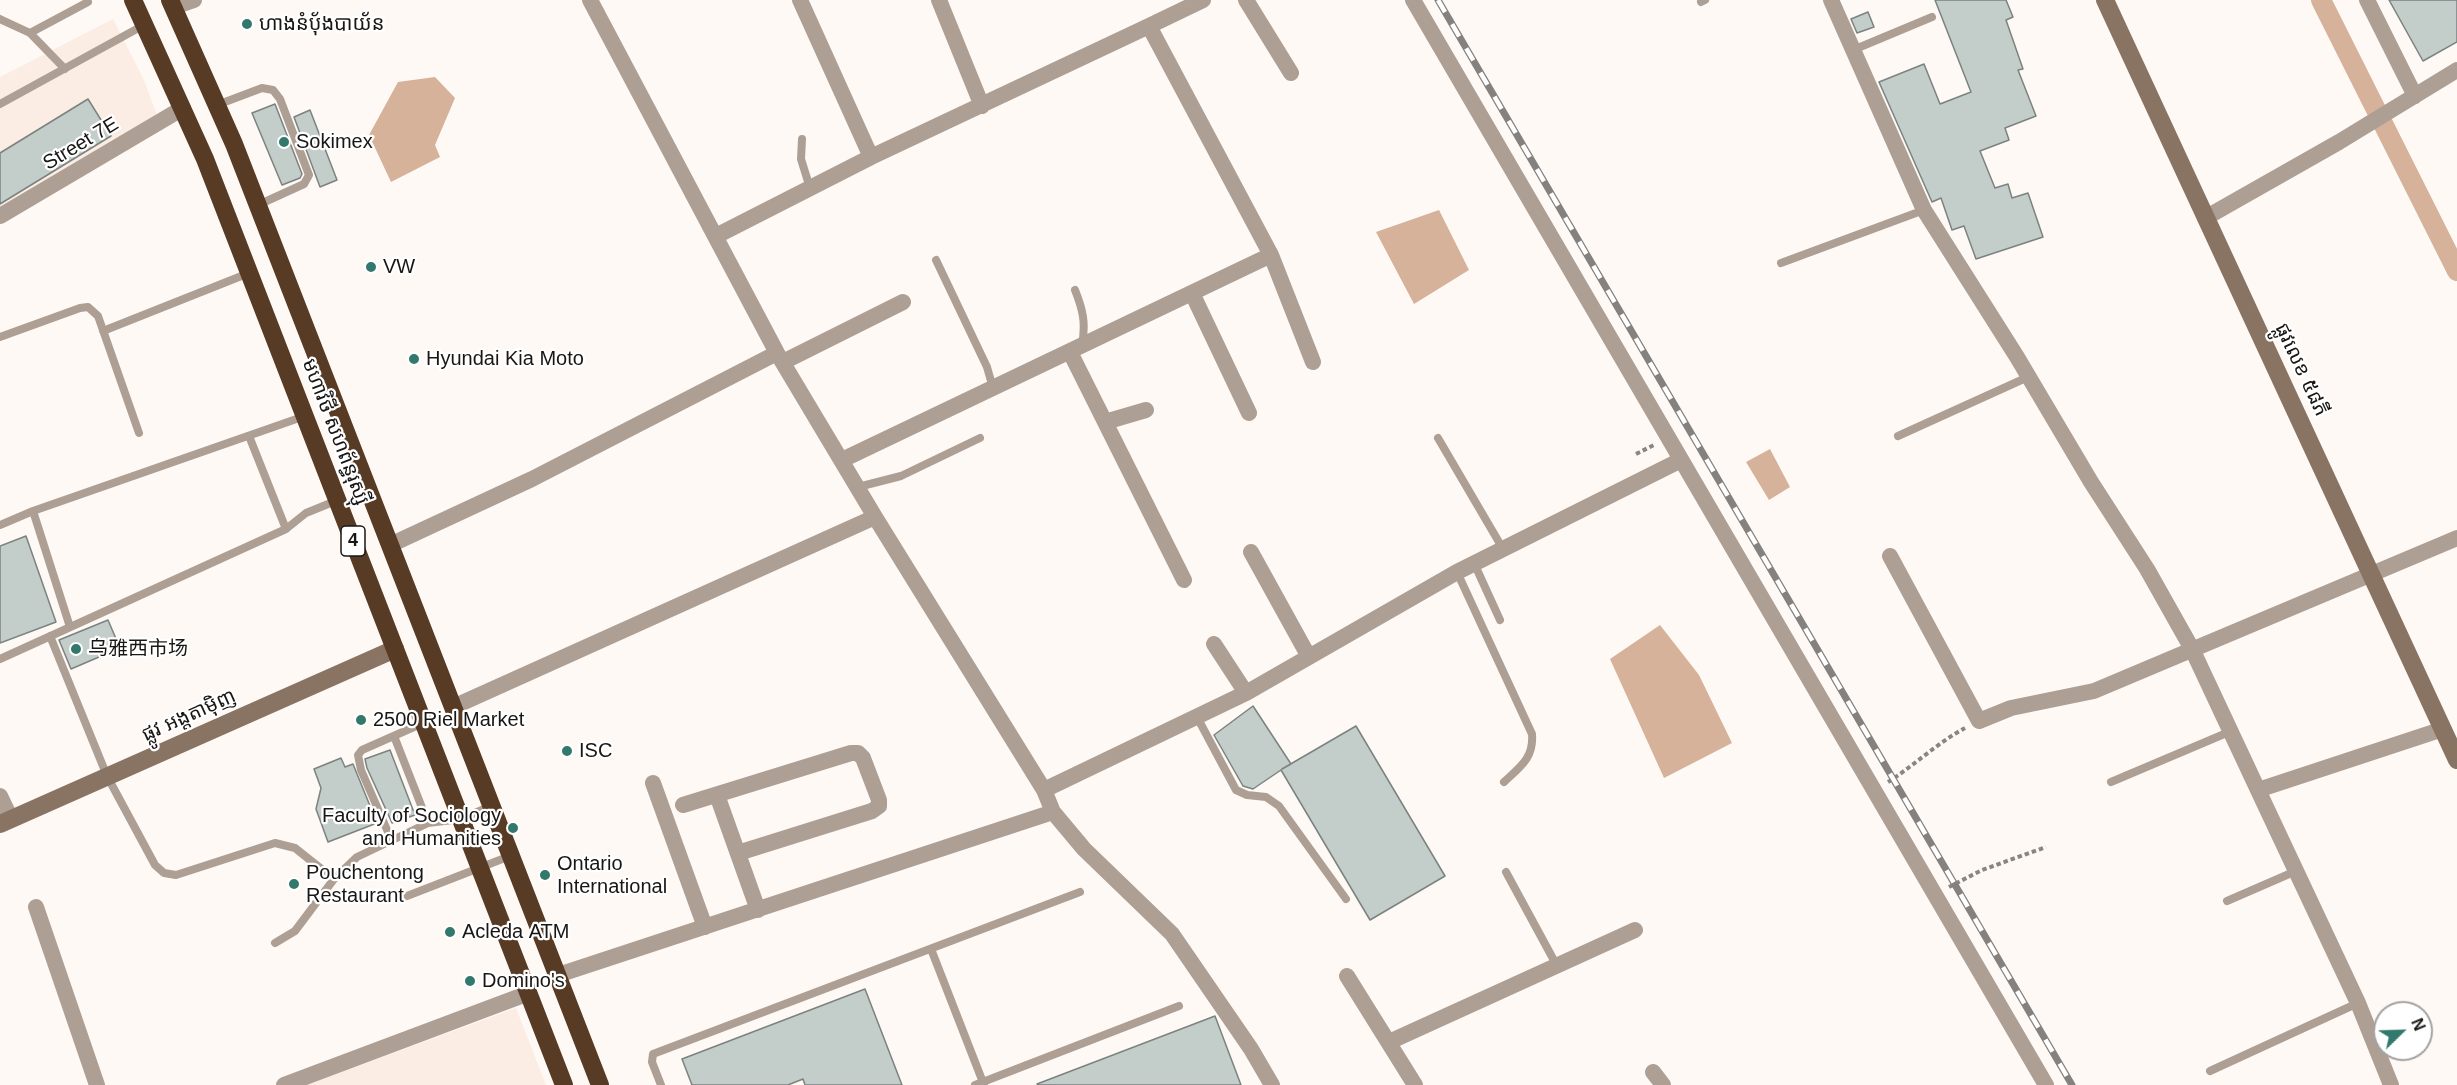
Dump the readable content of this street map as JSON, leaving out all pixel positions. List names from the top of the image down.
{
  "streets": {
    "highway": ["មហាវិថី សហព័ន្ធរុស្ស៊ី", "4"],
    "street": ["Street 7E", "ផ្លូវលេខ ៥៨ភី", "ផ្លូវ អង្តតាម៉ិញ"]
  },
  "crossings": [
    ["Street 7E", "មហាវិថី សហព័ន្ធរុស្ស៊ី"],
    ["មហាវិថី សហព័ន្ធរុស្ស៊ី", "ផ្លូវ អង្តតាម៉ិញ"]
  ],
  "places": [
    "ហាងនំបុ័ងបាយ័ន",
    "Sokimex",
    "VW",
    "Hyundai Kia Moto",
    "乌雅西市场",
    "2500 Riel Market",
    "ISC",
    "Faculty of Sociology and Humanities",
    "Ontario International",
    "Pouchentong Restaurant",
    "Acleda ATM",
    "Domino's"
  ],
  "north": "top right"
}
